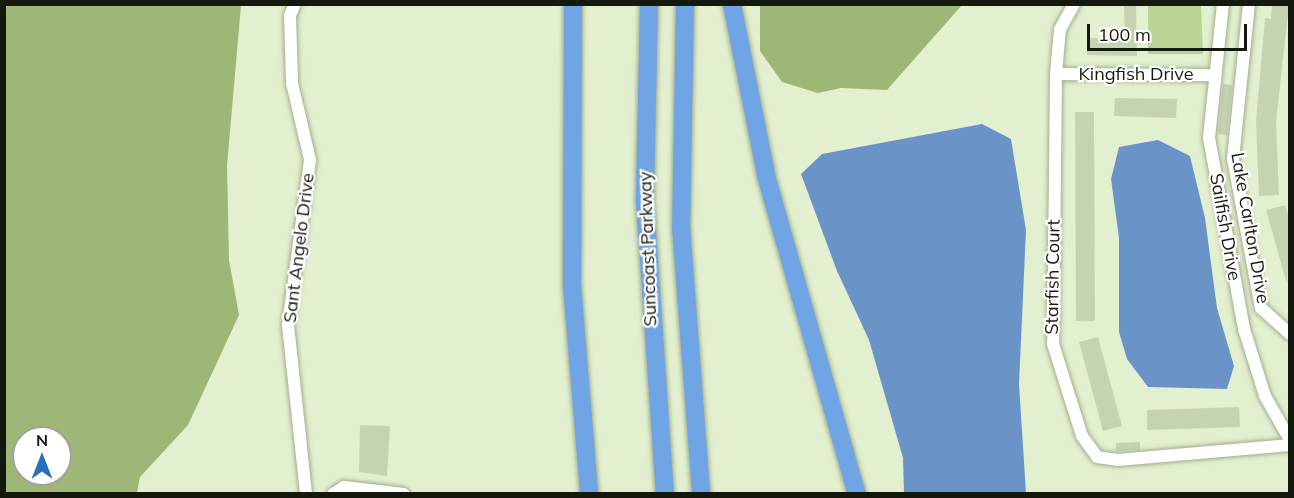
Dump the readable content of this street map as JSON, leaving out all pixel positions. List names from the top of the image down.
{
  "streets": {
    "highway": ["Suncoast Parkway"],
    "street": [
      "Kingfish Drive",
      "Sailfish Drive",
      "Lake Carlton Drive",
      "Sant Angelo Drive",
      "Starfish Court"
    ]
  },
  "crossings": [
    ["Kingfish Drive", "Sailfish Drive"],
    ["Kingfish Drive", "Starfish Court"]
  ],
  "scale_bar": "100 m",
  "north": "top"
}
